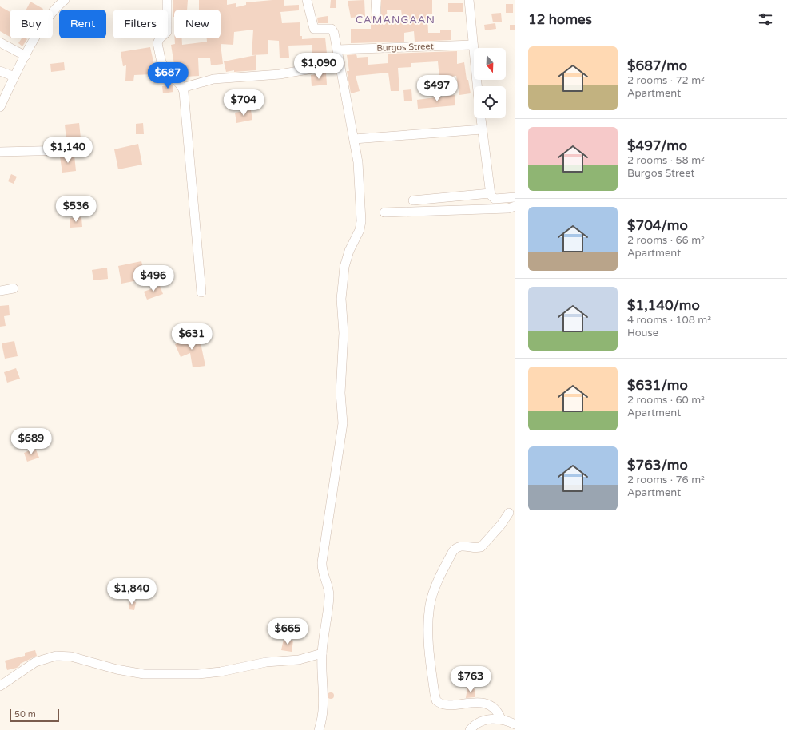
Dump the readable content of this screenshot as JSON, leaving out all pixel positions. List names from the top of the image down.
{
  "streets": {
    "street": ["Burgos Street"]
  },
  "districts": ["CAMANGAAN"],
  "scale_bar": "50 m",
  "north": "bottom",
  "page": {
    "heading": "12 homes",
    "chip": [
      "Buy",
      "Rent",
      "Filters",
      "New"
    ],
    "list": [
      {
        "name": "$687/mo",
        "note": "2 rooms · 72 m² · Apartment"
      },
      {
        "name": "$497/mo",
        "note": "2 rooms · 58 m² · Burgos Street"
      },
      {
        "name": "$704/mo",
        "note": "2 rooms · 66 m² · Apartment"
      },
      {
        "name": "$1,140/mo",
        "note": "4 rooms · 108 m² · House"
      },
      {
        "name": "$631/mo",
        "note": "2 rooms · 60 m² · Apartment"
      },
      {
        "name": "$763/mo",
        "note": "2 rooms · 76 m² · Apartment"
      }
    ],
    "price": [
      "$1,090",
      "$687",
      "$497",
      "$704",
      "$1,140",
      "$536",
      "$496",
      "$631",
      "$689",
      "$1,840",
      "$665",
      "$763"
    ],
    "scale": "50 m"
  }
}
